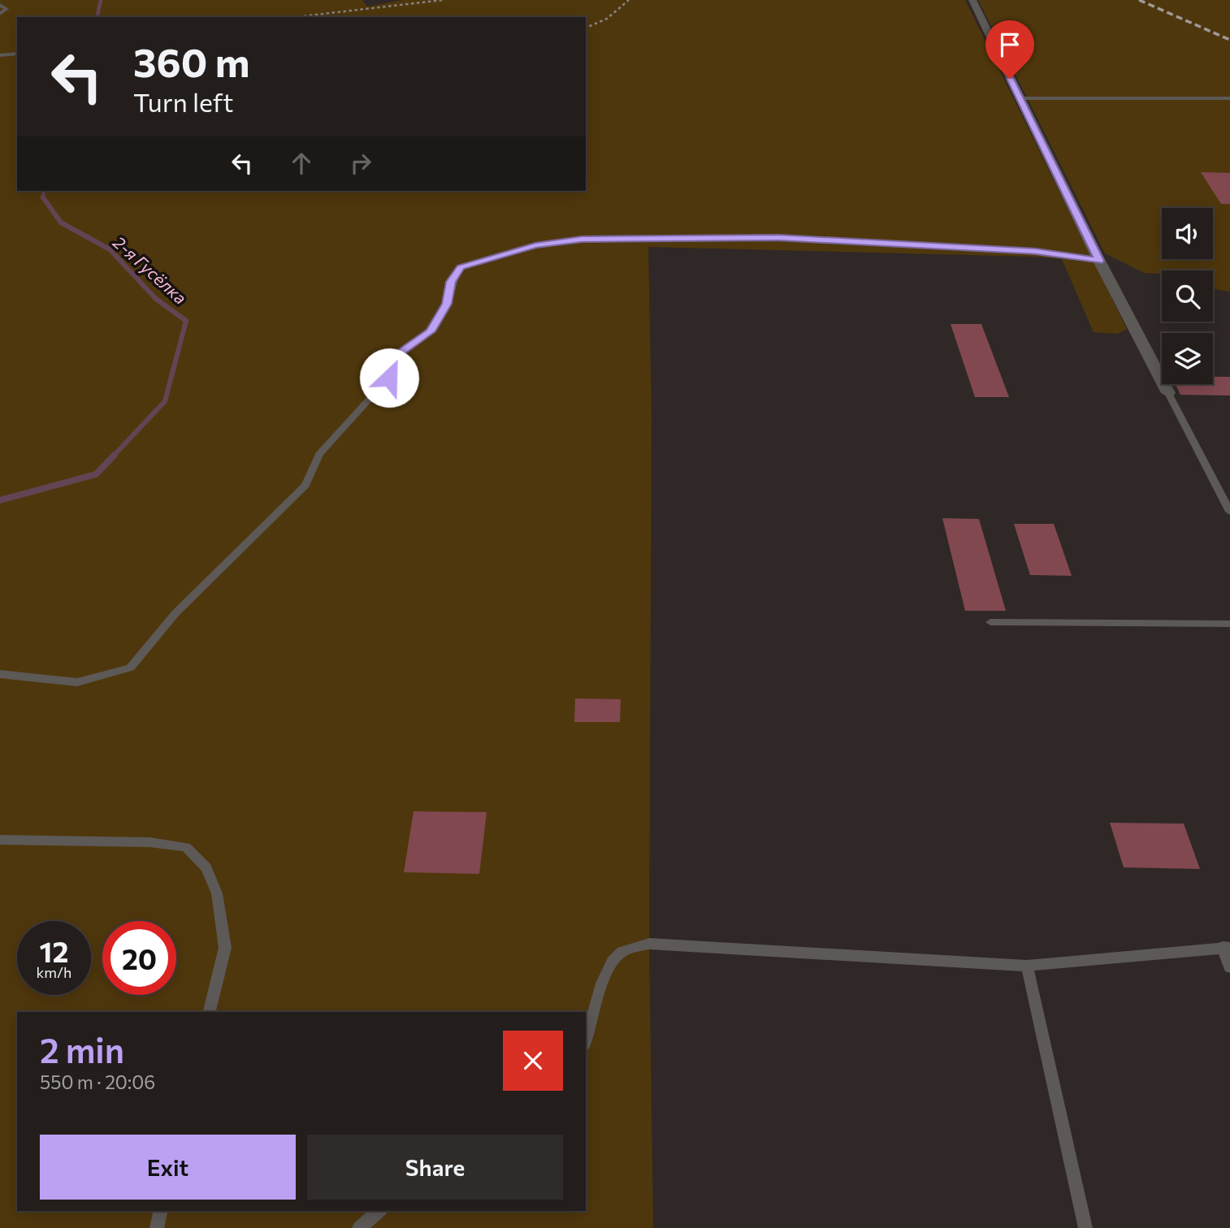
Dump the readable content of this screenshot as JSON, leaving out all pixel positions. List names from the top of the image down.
{
  "water": ["2-я Гусёлка"],
  "page": {
    "turn": ["360 m", "Turn left"],
    "speed": "12 km/h",
    "limit": "20",
    "heading": ["2 min", "550 m · 20:06"],
    "buttons": ["Exit", "Share"]
  }
}
